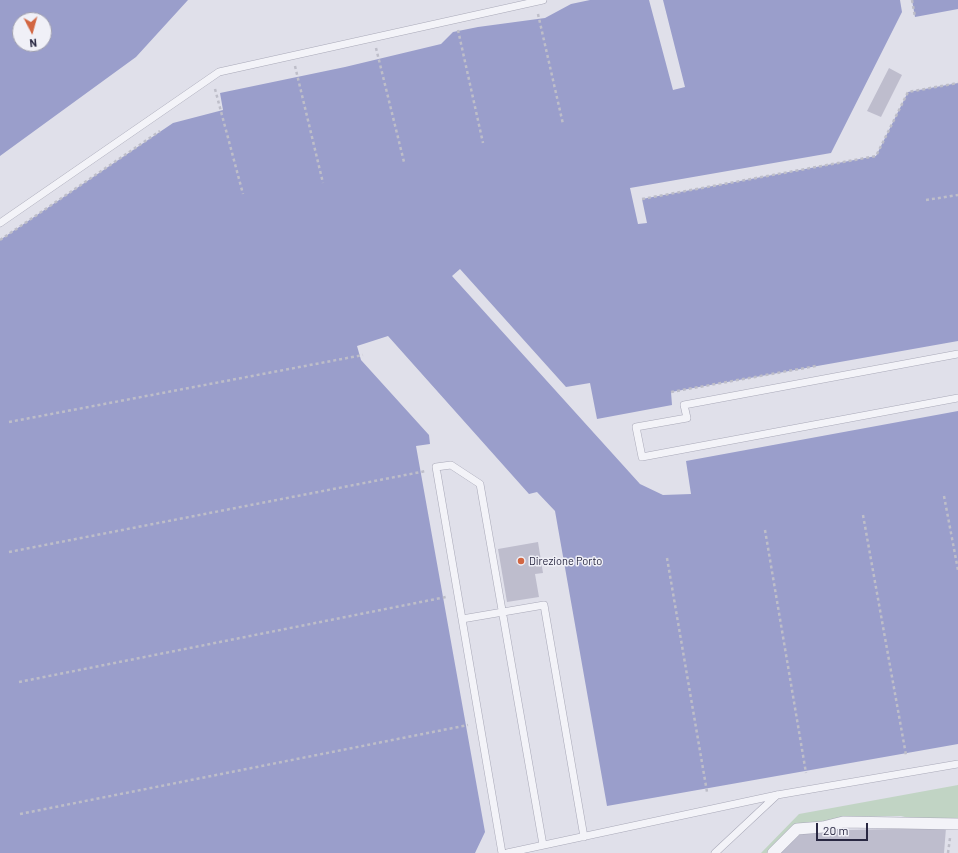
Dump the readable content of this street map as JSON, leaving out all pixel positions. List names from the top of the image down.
{
  "places": ["Direzione Porto"],
  "scale_bar": "20 m",
  "north": "bottom"
}
